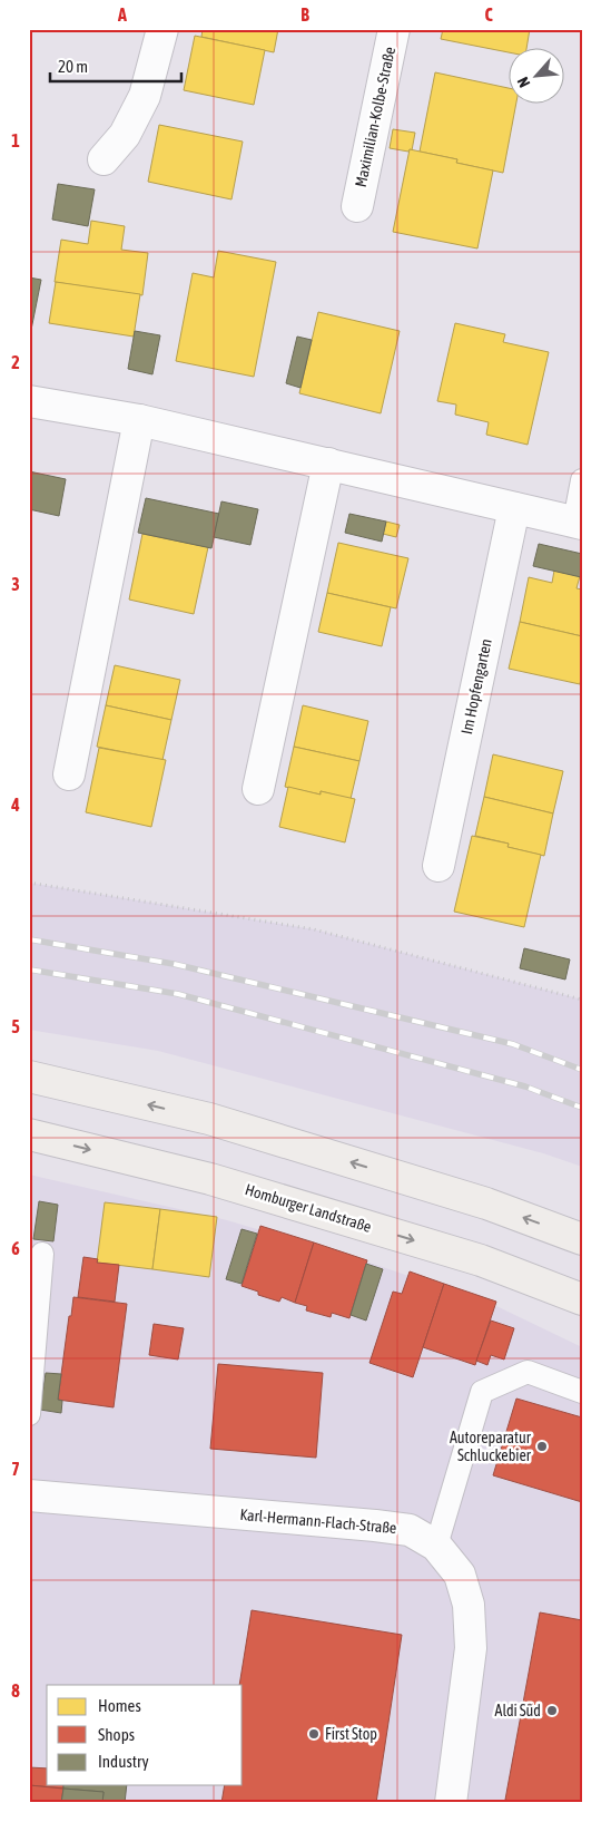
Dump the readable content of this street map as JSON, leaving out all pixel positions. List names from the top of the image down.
{
  "streets": {
    "main road": ["Homburger Landstraße"],
    "street": ["Maximilian-Kolbe-Straße", "Im Hopfengarten", "Karl-Hermann-Flach-Straße"]
  },
  "places": ["Autoreparatur Schluckebier", "Aldi Süd", "First Stop"],
  "legend": ["Homes", "Shops", "Industry"],
  "scale_bar": "20 m",
  "north": "bottom left",
  "grid": {
    "columns": ["A", "B", "C"],
    "rows": [
      "1",
      "2",
      "3",
      "4",
      "5",
      "6",
      "7",
      "8"
    ]
  }
}
